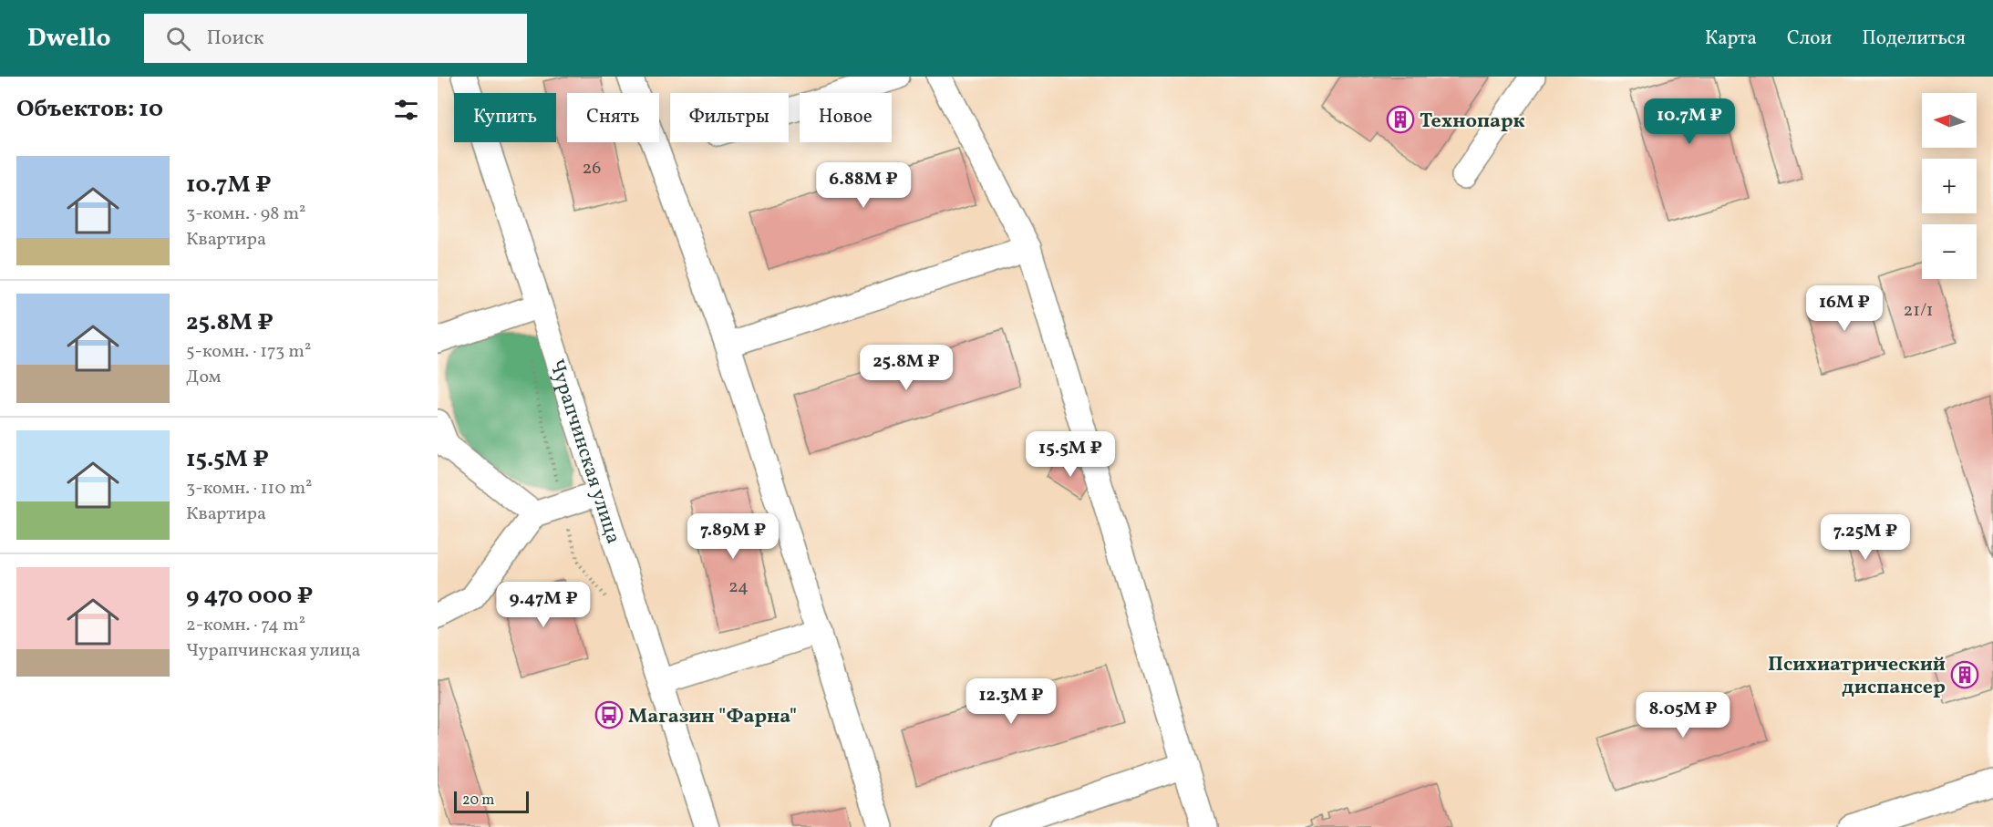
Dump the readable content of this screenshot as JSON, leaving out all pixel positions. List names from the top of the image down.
{
  "streets": {
    "street": ["Чурапчинская улица"]
  },
  "places": {
    "building": ["Технопарк", "Психиатрический диспансер"],
    "bus stop": ["Магазин \"Фарна\""]
  },
  "house_numbers": ["26", "21/1", "24"],
  "scale_bar": "20 m",
  "north": "left",
  "page": {
    "header": "Dwello",
    "search": "Поиск",
    "nav": ["Карта", "Слои", "Поделиться"],
    "heading": "Объектов: 10",
    "map_buttons": ["+", "−"],
    "chip": [
      "Купить",
      "Снять",
      "Фильтры",
      "Новое"
    ],
    "price": [
      "10.7M ₽",
      "6.88M ₽",
      "16M ₽",
      "25.8M ₽",
      "15.5M ₽",
      "7.89M ₽",
      "7.25M ₽",
      "9.47M ₽",
      "12.3M ₽",
      "8.05M ₽"
    ],
    "list": [
      {
        "name": "10.7M ₽",
        "note": "3-комн. · 98 m² · Квартира"
      },
      {
        "name": "25.8M ₽",
        "note": "5-комн. · 173 m² · Дом"
      },
      {
        "name": "15.5M ₽",
        "note": "3-комн. · 110 m² · Квартира"
      },
      {
        "name": "9 470 000 ₽",
        "note": "2-комн. · 74 m² · Чурапчинская улица"
      }
    ],
    "scale": "20 m"
  }
}
